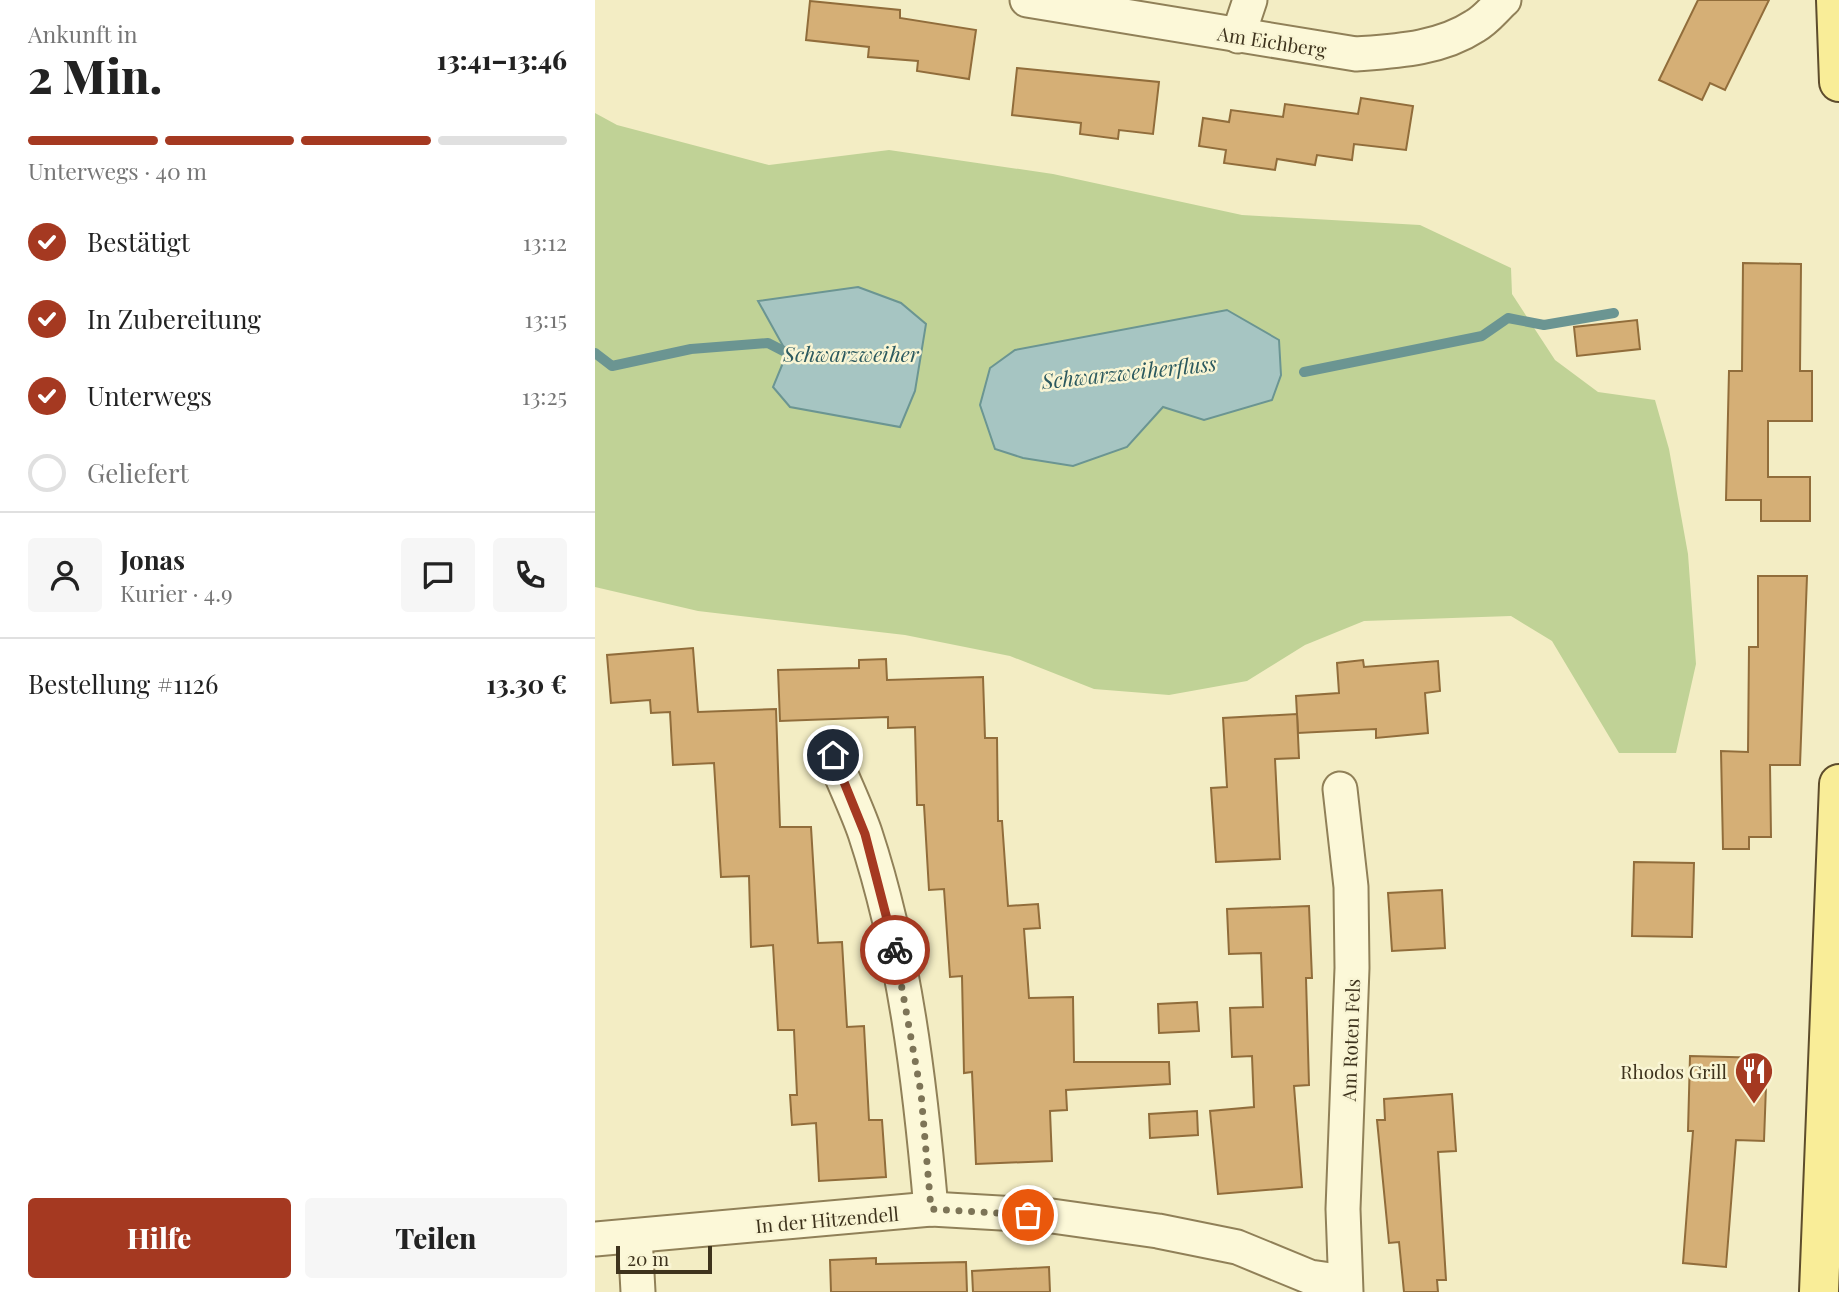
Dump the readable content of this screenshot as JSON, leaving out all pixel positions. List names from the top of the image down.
{
  "streets": {
    "street": ["Am Eichberg", "Am Roten Fels", "In der Hitzendell"]
  },
  "crossings": [
    ["Am Roten Fels", "In der Hitzendell"]
  ],
  "water": ["Schwarzweiher", "Schwarzweiherfluss"],
  "places": {
    "restaurant": ["Rhodos Grill"]
  },
  "scale_bar": "20 m",
  "page": {
    "heading": ["2 Min.", "Ankunft in", "13:41–13:46"],
    "panel": [
      "Jonas",
      "Kurier · 4.9",
      "Bestellung #1126",
      "13.30 €"
    ],
    "bar": "Unterwegs · 40 m",
    "list": [
      ["Bestätigt", "13:12"],
      ["In Zubereitung", "13:15"],
      ["Unterwegs", "13:25"],
      "Geliefert"
    ],
    "buttons": ["Hilfe", "Teilen"],
    "scale": "20 m"
  }
}
